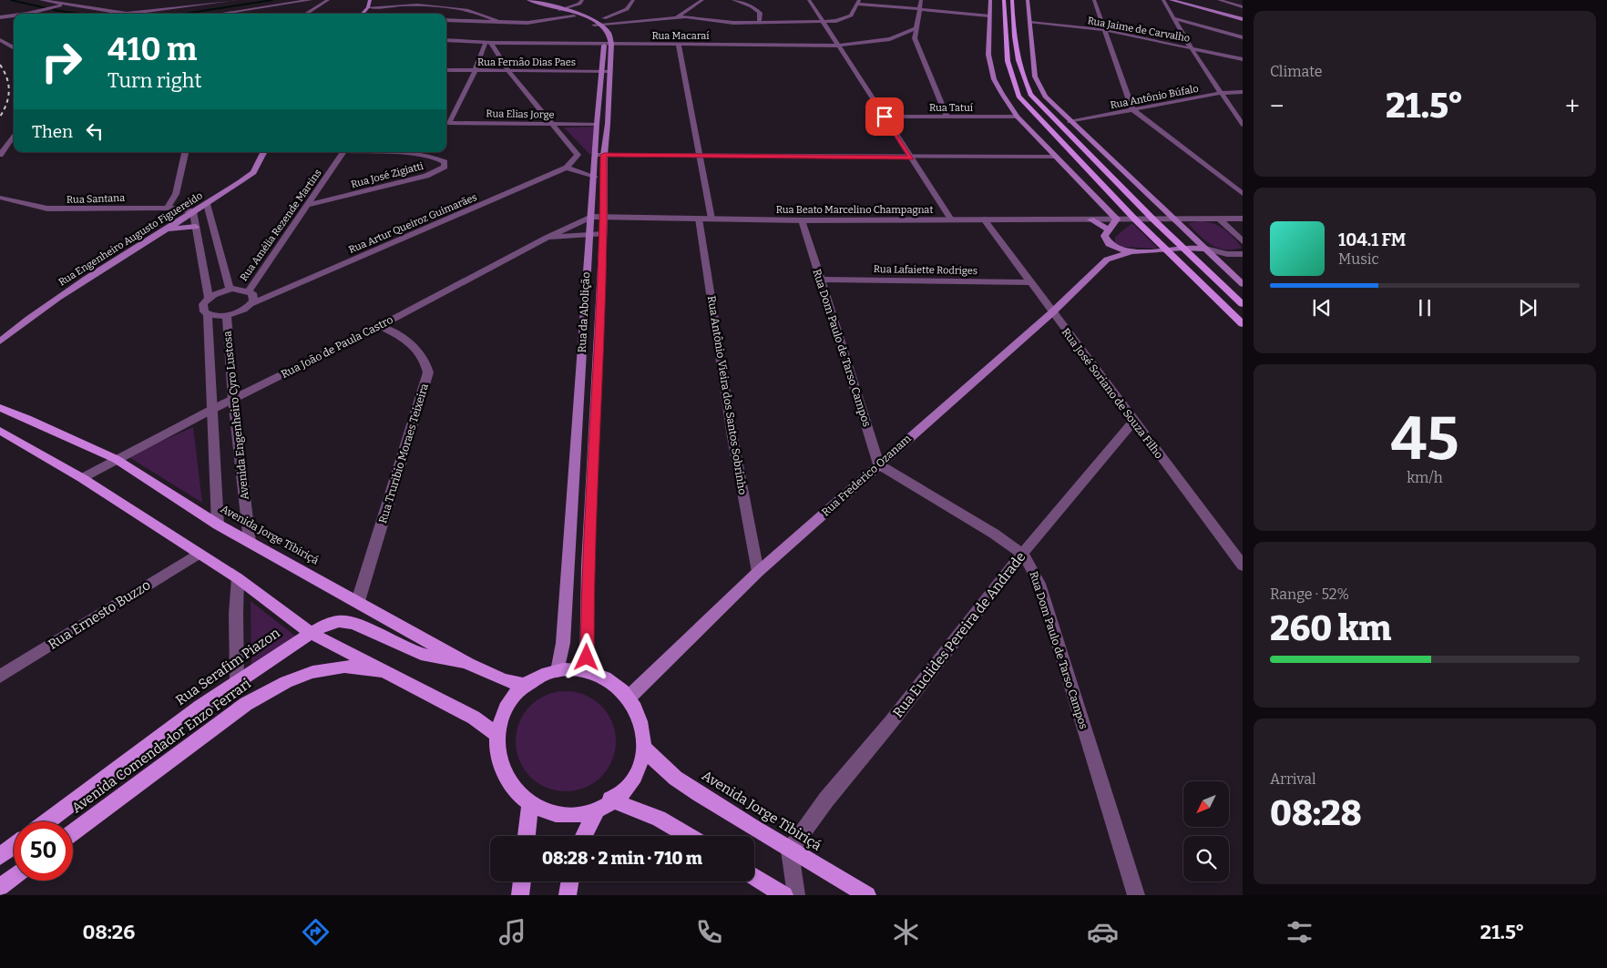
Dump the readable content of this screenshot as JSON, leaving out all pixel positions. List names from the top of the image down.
{
  "streets": {
    "main road": [
      "Rua Engenheiro Augusto Figuereido",
      "Rua da Abolição",
      "Rua Frederico Ozanam",
      "Avenida Jorge Tibiriçá",
      "Rua Serafim Piazon",
      "Avenida Comendador Enzo Ferrari"
    ],
    "street": [
      "Rua Jaime de Carvalho",
      "Rua Macaraí",
      "Rua Fernão Dias Paes",
      "Rua Antônio Búfalo",
      "Rua Tatuí",
      "Rua Elias Jorge",
      "Rua José Zigiatti",
      "Rua Santana",
      "Rua Beato Marcelino Champagnat",
      "Rua Artur Queiroz Guimarães",
      "Rua Amélia Rezende Martins",
      "Rua Lafaiette Rodriges",
      "Rua João de Paula Castro",
      "Rua Dom Paulo de Tarso Campos",
      "Rua José Soriano de Souza Filho",
      "Rua Antônio Vieira dos Santos Sobrinho",
      "Avenida Engenheiro Cyro Lustosa",
      "Rua Truribio Moraes Teixeira",
      "Rua Ernesto Buzzo",
      "Rua Euclides Pereira de Andrade"
    ]
  },
  "crossings": [
    ["Rua Macaraí", "Rua da Abolição"],
    ["Rua Fernão Dias Paes", "Rua da Abolição"],
    ["Rua Elias Jorge", "Rua Artur Queiroz Guimarães"],
    ["Rua Elias Jorge", "Rua da Abolição"],
    ["Rua José Zigiatti", "Rua Amélia Rezende Martins"],
    ["Rua Santana", "Rua Engenheiro Augusto Figuereido"],
    ["Rua Beato Marcelino Champagnat", "Rua da Abolição"],
    ["Rua Beato Marcelino Champagnat", "Rua João de Paula Castro"],
    ["Rua Beato Marcelino Champagnat", "Rua Dom Paulo de Tarso Campos"],
    ["Rua Beato Marcelino Champagnat", "Rua José Soriano de Souza Filho"],
    ["Rua Beato Marcelino Champagnat", "Rua Antônio Vieira dos Santos Sobrinho"],
    ["Rua Artur Queiroz Guimarães", "Avenida Engenheiro Cyro Lustosa"],
    ["Rua Lafaiette Rodriges", "Rua Dom Paulo de Tarso Campos"],
    ["Rua Lafaiette Rodriges", "Rua José Soriano de Souza Filho"],
    ["Rua da Abolição", "Rua João de Paula Castro"],
    ["Rua da Abolição", "Rua Frederico Ozanam"],
    ["Rua da Abolição", "Avenida Jorge Tibiriçá"],
    ["Rua João de Paula Castro", "Avenida Engenheiro Cyro Lustosa"],
    ["Rua João de Paula Castro", "Rua Truribio Moraes Teixeira"],
    ["Rua João de Paula Castro", "Avenida Jorge Tibiriçá"],
    ["Rua Dom Paulo de Tarso Campos", "Rua Frederico Ozanam"],
    ["Rua Dom Paulo de Tarso Campos", "Rua Euclides Pereira de Andrade"],
    ["Rua José Soriano de Souza Filho", "Rua Frederico Ozanam"],
    ["Rua José Soriano de Souza Filho", "Rua Euclides Pereira de Andrade"],
    ["Rua Antônio Vieira dos Santos Sobrinho", "Rua Frederico Ozanam"],
    ["Avenida Engenheiro Cyro Lustosa", "Avenida Jorge Tibiriçá"],
    ["Rua Truribio Moraes Teixeira", "Avenida Jorge Tibiriçá"],
    ["Rua Frederico Ozanam", "Avenida Jorge Tibiriçá"],
    ["Avenida Jorge Tibiriçá", "Rua Euclides Pereira de Andrade"],
    ["Avenida Jorge Tibiriçá", "Rua Serafim Piazon"]
  ],
  "north": "bottom left",
  "page": {
    "tile": [
      "Climate",
      ["45", "km/h"],
      ["Range · 52%", "260 km"],
      ["Arrival", "08:28"]
    ],
    "turn": ["410 m", "Turn right"],
    "heat": ["−", "21.5°", "+"],
    "then": "Then",
    "song": ["104.1 FM", "Music"],
    "limit": "50",
    "trip": "08:28 · 2 min · 710 m",
    "tabs": ["08:26", "21.5°"]
  }
}
